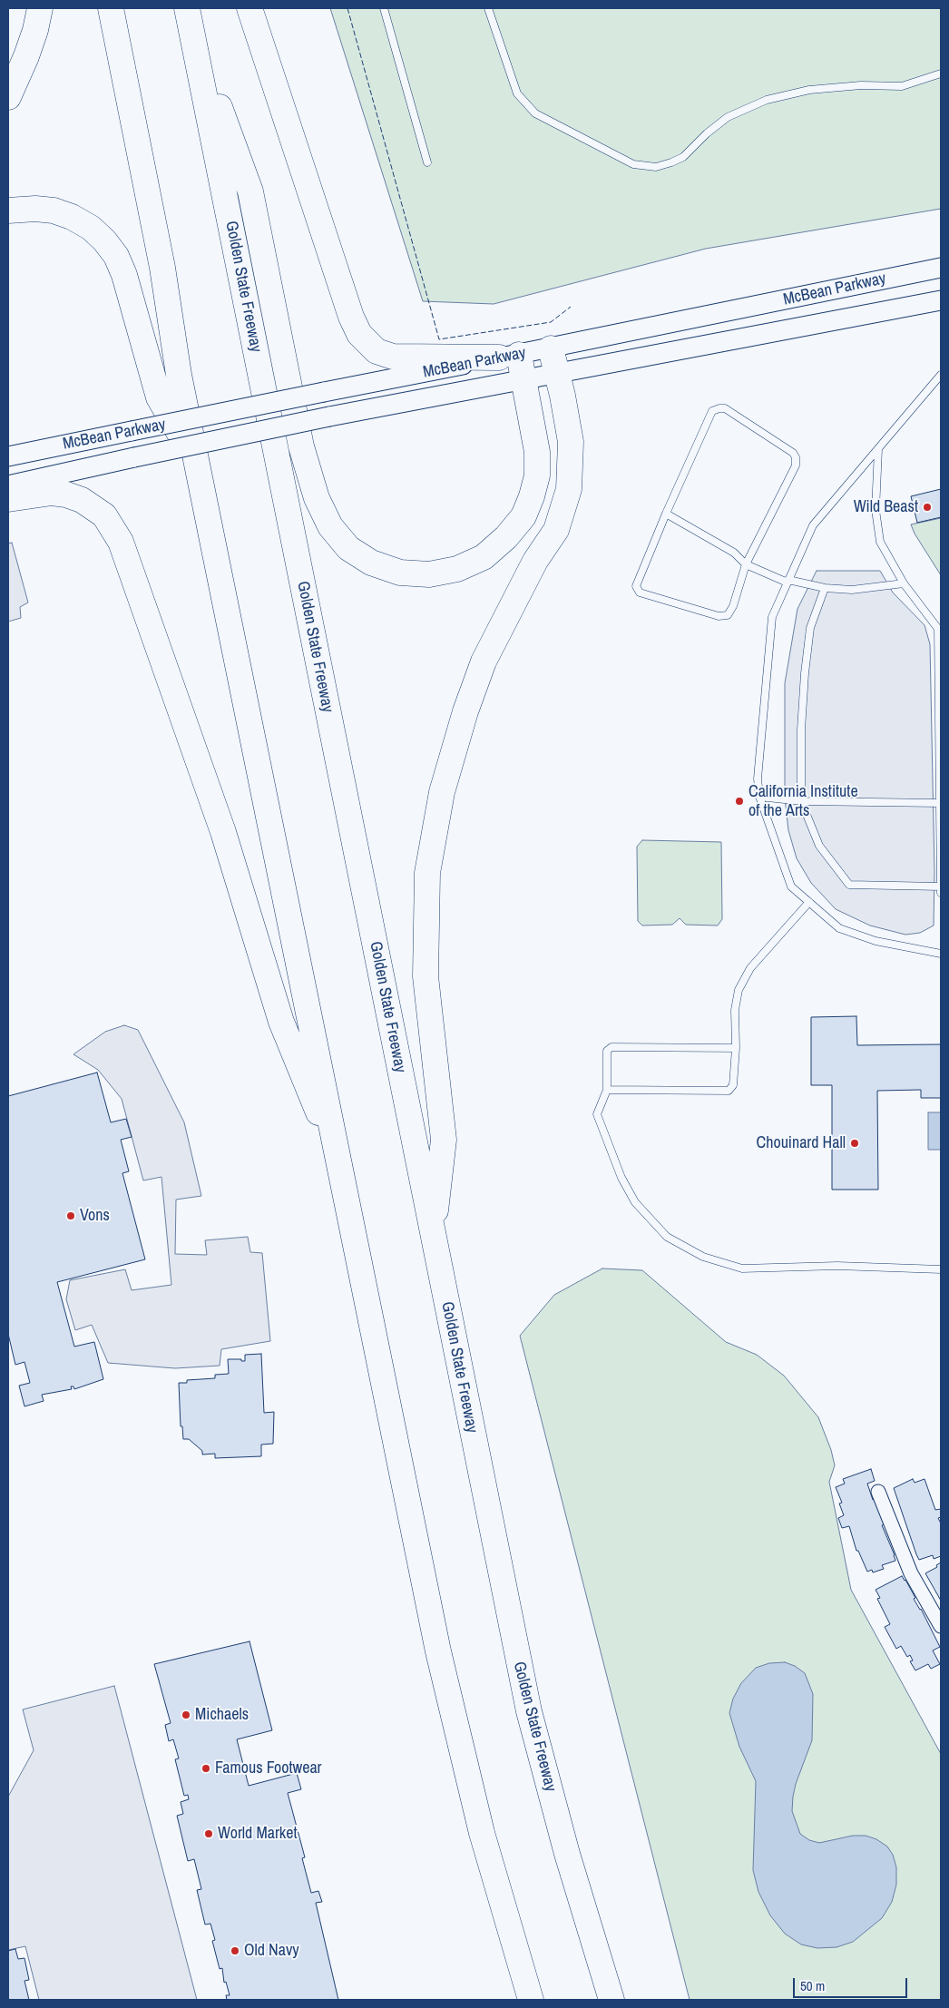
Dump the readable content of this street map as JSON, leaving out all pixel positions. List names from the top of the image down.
{
  "streets": {
    "highway": ["Golden State Freeway"],
    "main road": ["McBean Parkway"]
  },
  "places": [
    "Wild Beast",
    "California Institute of the Arts",
    "Chouinard Hall",
    "Vons",
    "Michaels",
    "Famous Footwear",
    "World Market",
    "Old Navy"
  ],
  "scale_bar": "50 m"
}
